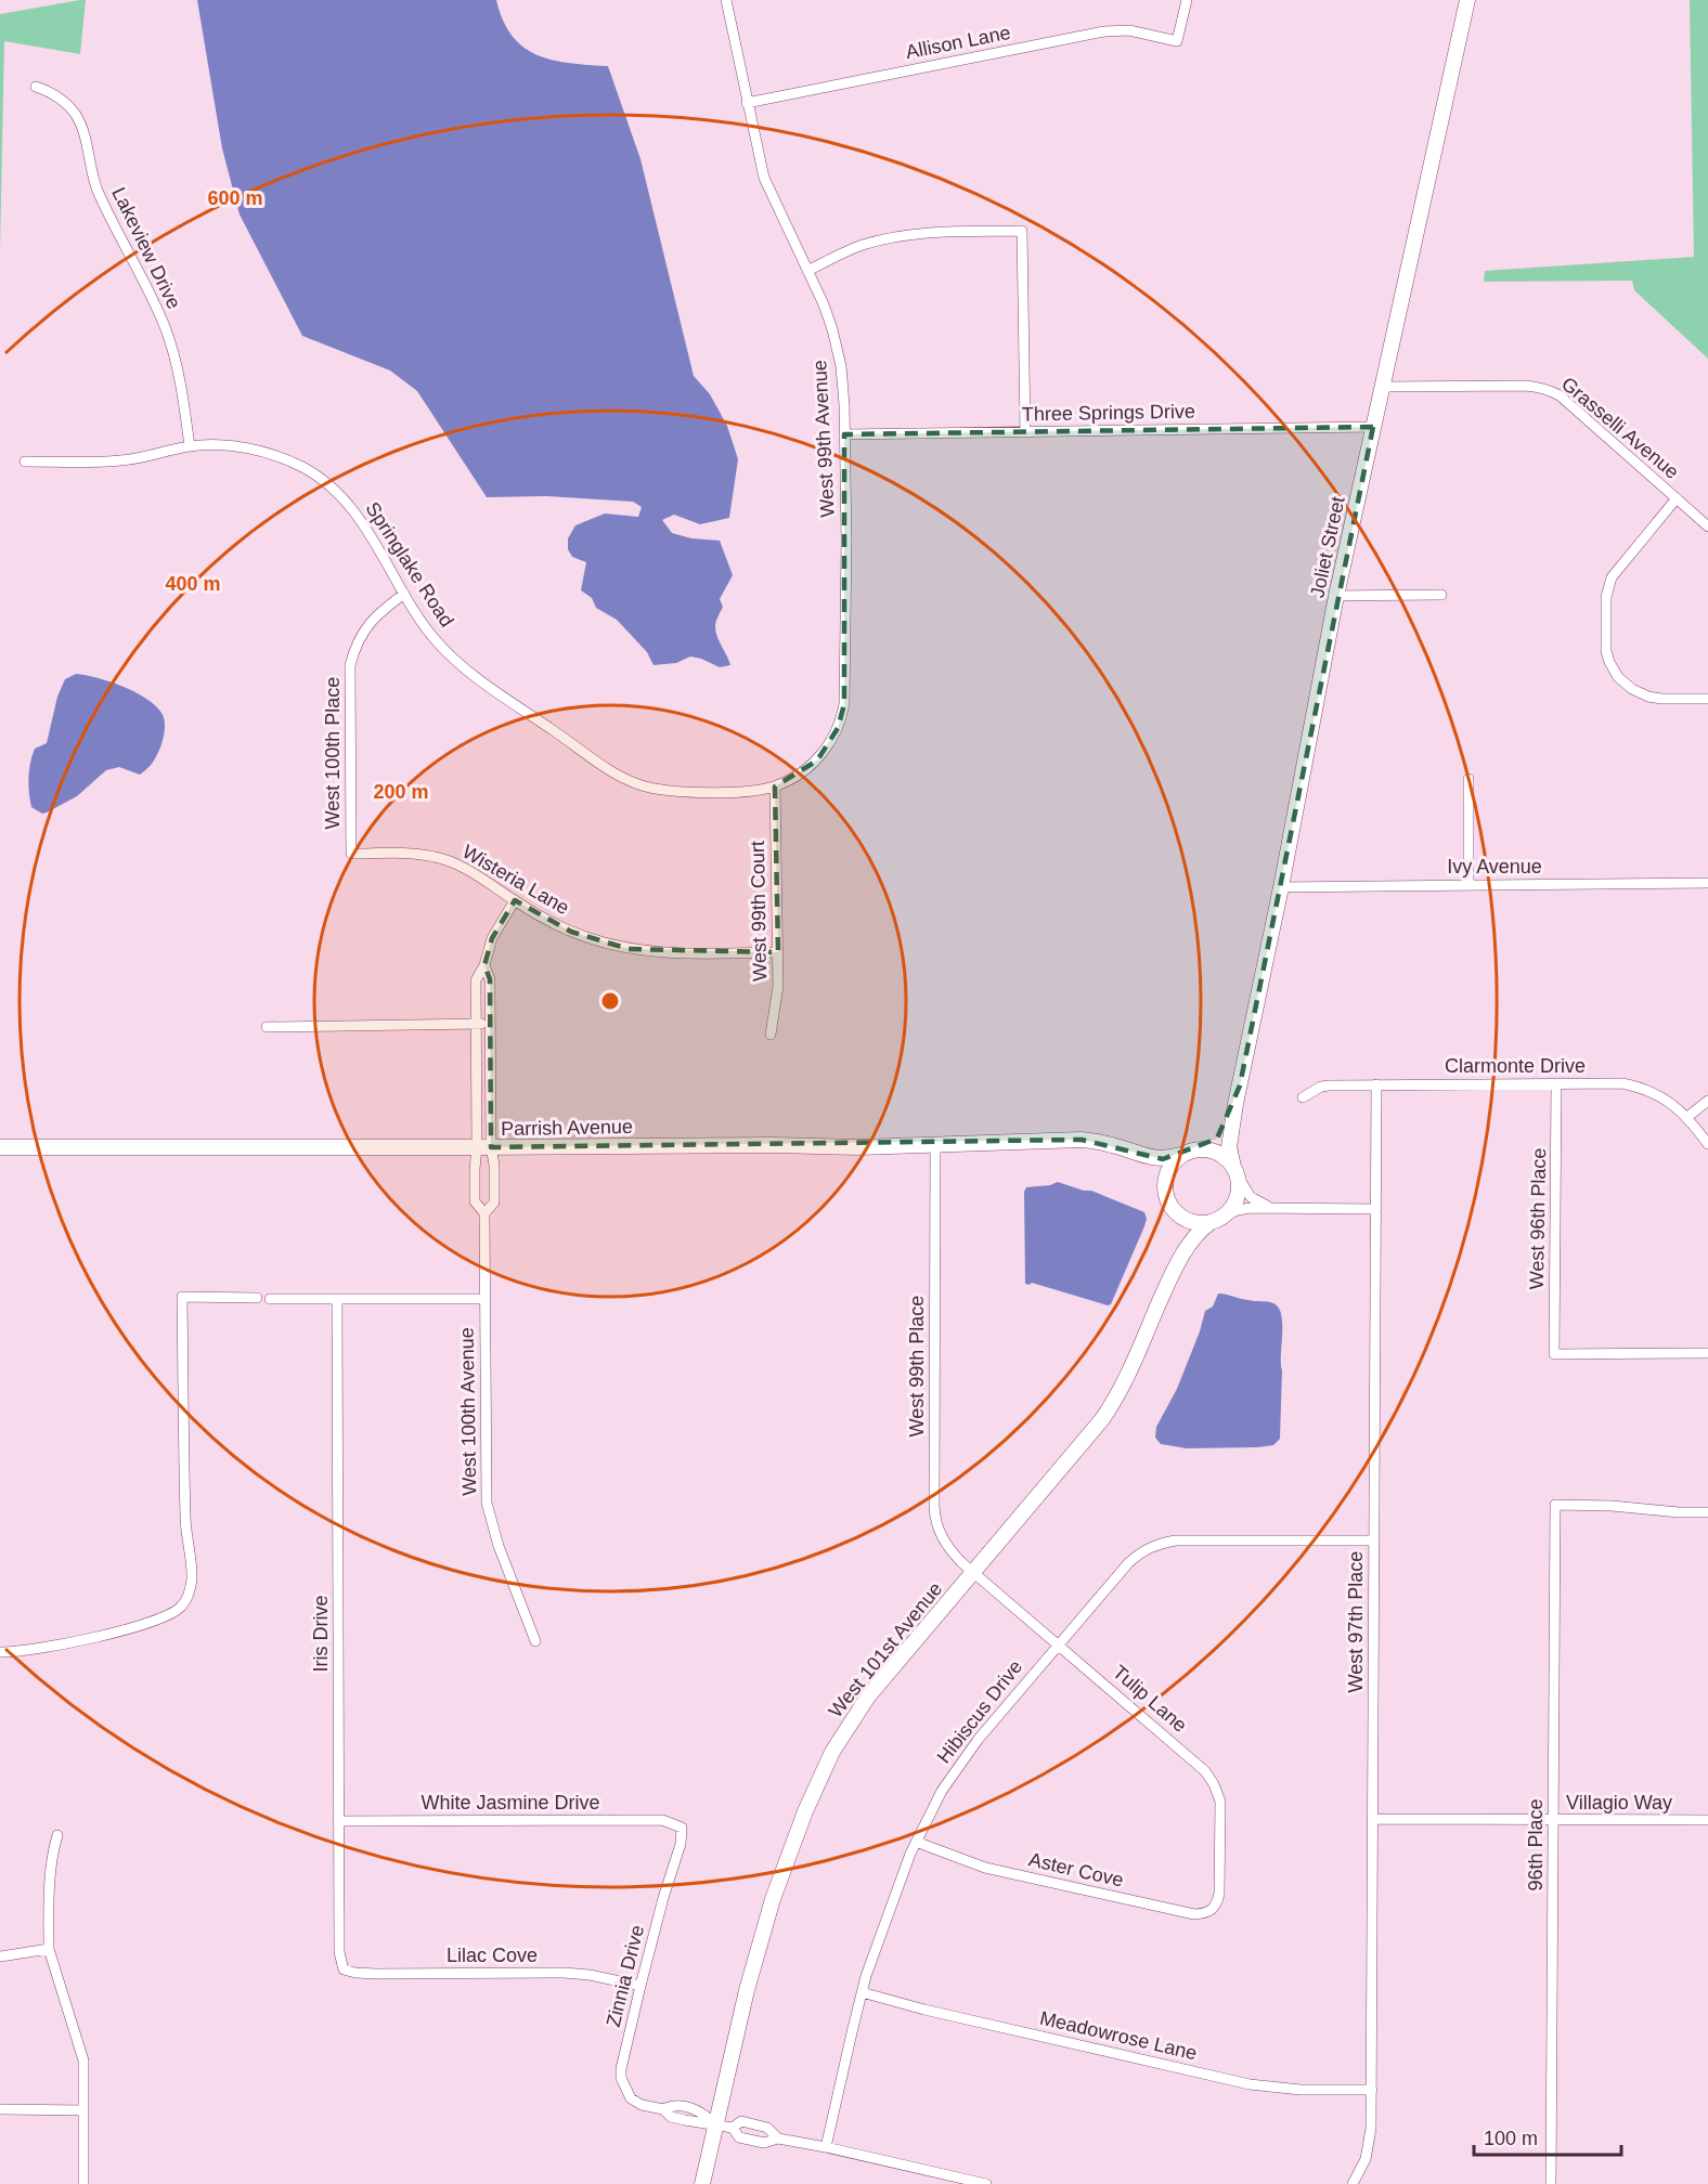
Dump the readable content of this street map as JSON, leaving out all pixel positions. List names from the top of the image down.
{
  "streets": {
    "street": [
      "Allison Lane",
      "Lakeview Drive",
      "Three Springs Drive",
      "Grasselli Avenue",
      "West 99th Avenue",
      "Joliet Street",
      "Springlake Road",
      "West 100th Place",
      "Ivy Avenue",
      "Wisteria Lane",
      "West 99th Court",
      "Clarmonte Drive",
      "Parrish Avenue",
      "West 96th Place",
      "West 99th Place",
      "West 100th Avenue",
      "West 97th Place",
      "Iris Drive",
      "West 101st Avenue",
      "Tulip Lane",
      "Hibiscus Drive",
      "White Jasmine Drive",
      "Villagio Way",
      "96th Place",
      "Aster Cove",
      "Lilac Cove",
      "Zinnia Drive",
      "Meadowrose Lane"
    ]
  },
  "crossings": [
    ["Allison Lane", "West 99th Avenue"],
    ["Lakeview Drive", "Springlake Road"],
    ["Three Springs Drive", "West 99th Avenue"],
    ["Three Springs Drive", "Joliet Street"],
    ["Grasselli Avenue", "Joliet Street"],
    ["West 99th Avenue", "Springlake Road"],
    ["West 99th Avenue", "West 99th Court"],
    ["Joliet Street", "Ivy Avenue"],
    ["Joliet Street", "Parrish Avenue"],
    ["Joliet Street", "West 101st Avenue"],
    ["Springlake Road", "West 100th Place"],
    ["Springlake Road", "West 99th Court"],
    ["West 100th Place", "Wisteria Lane"],
    ["Wisteria Lane", "West 99th Court"],
    ["Wisteria Lane", "West 100th Avenue"],
    ["Clarmonte Drive", "West 96th Place"],
    ["Clarmonte Drive", "West 97th Place"],
    ["Parrish Avenue", "West 99th Place"],
    ["Parrish Avenue", "West 100th Avenue"],
    ["Parrish Avenue", "West 101st Avenue"],
    ["West 99th Place", "West 101st Avenue"],
    ["West 99th Place", "Tulip Lane"],
    ["West 97th Place", "Hibiscus Drive"],
    ["West 97th Place", "Villagio Way"],
    ["West 97th Place", "Meadowrose Lane"],
    ["Iris Drive", "White Jasmine Drive"],
    ["Iris Drive", "Lilac Cove"],
    ["West 101st Avenue", "Tulip Lane"],
    ["West 101st Avenue", "Zinnia Drive"],
    ["Tulip Lane", "Hibiscus Drive"],
    ["Tulip Lane", "Aster Cove"],
    ["Hibiscus Drive", "Aster Cove"],
    ["Hibiscus Drive", "Meadowrose Lane"],
    ["White Jasmine Drive", "Zinnia Drive"],
    ["Villagio Way", "96th Place"],
    ["Lilac Cove", "Zinnia Drive"]
  ],
  "scale_bar": "100 m",
  "rings": ["600 m", "400 m", "200 m"]
}
